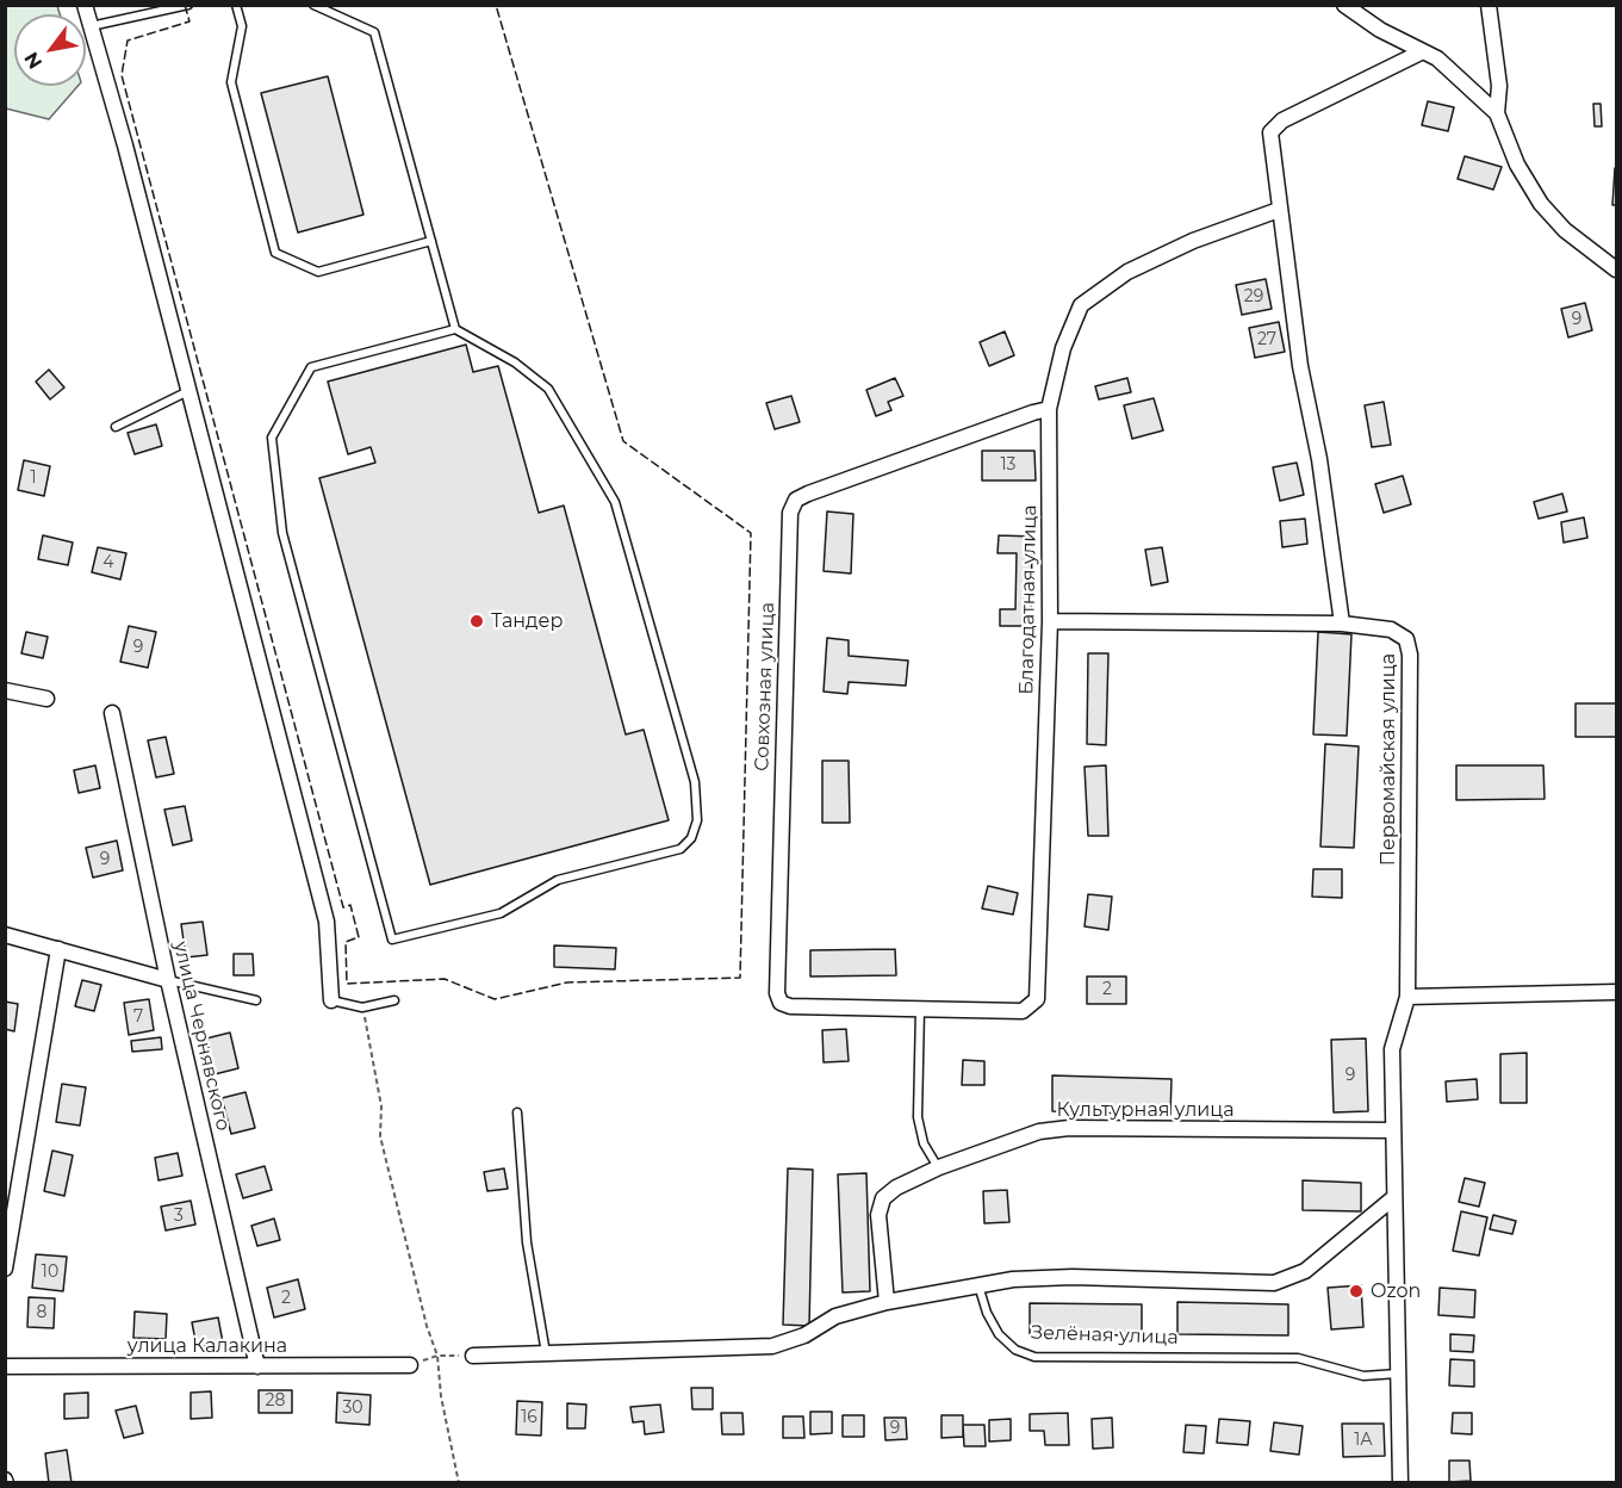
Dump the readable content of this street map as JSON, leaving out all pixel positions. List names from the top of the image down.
{
  "streets": {
    "street": [
      "Благодатная улица",
      "Совхозная улица",
      "Первомайская улица",
      "улица Чернявского",
      "Культурная улица",
      "улица Калакина"
    ],
    "lane": ["Зелёная улица"]
  },
  "crossings": [
    ["Благодатная улица", "Совхозная улица"],
    ["Благодатная улица", "Первомайская улица"],
    ["Первомайская улица", "Культурная улица"],
    ["Первомайская улица", "Зелёная улица"],
    ["улица Чернявского", "улица Калакина"]
  ],
  "places": ["Тандер", "Ozon"],
  "house_numbers": [
    "29",
    "9",
    "27",
    "13",
    "1",
    "4",
    "9",
    "9",
    "2",
    "7",
    "9",
    "3",
    "10",
    "2",
    "8",
    "28",
    "30",
    "16",
    "9",
    "1А"
  ],
  "north": "bottom left"
}
